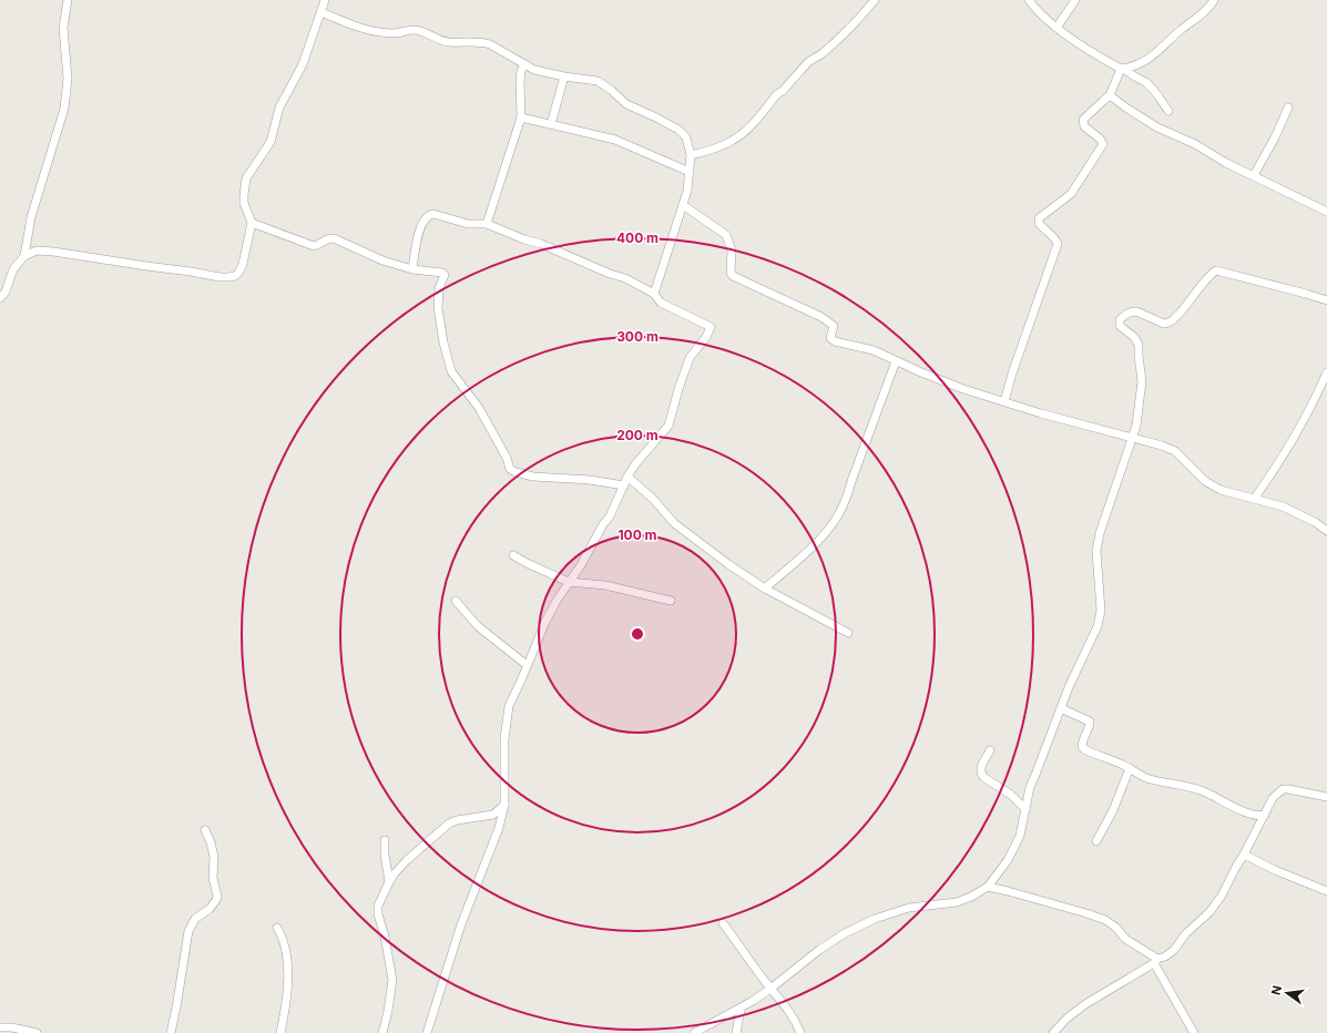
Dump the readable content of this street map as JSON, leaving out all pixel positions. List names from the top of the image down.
{
  "north": "left",
  "rings": [
    "400 m",
    "300 m",
    "200 m",
    "100 m"
  ]
}
